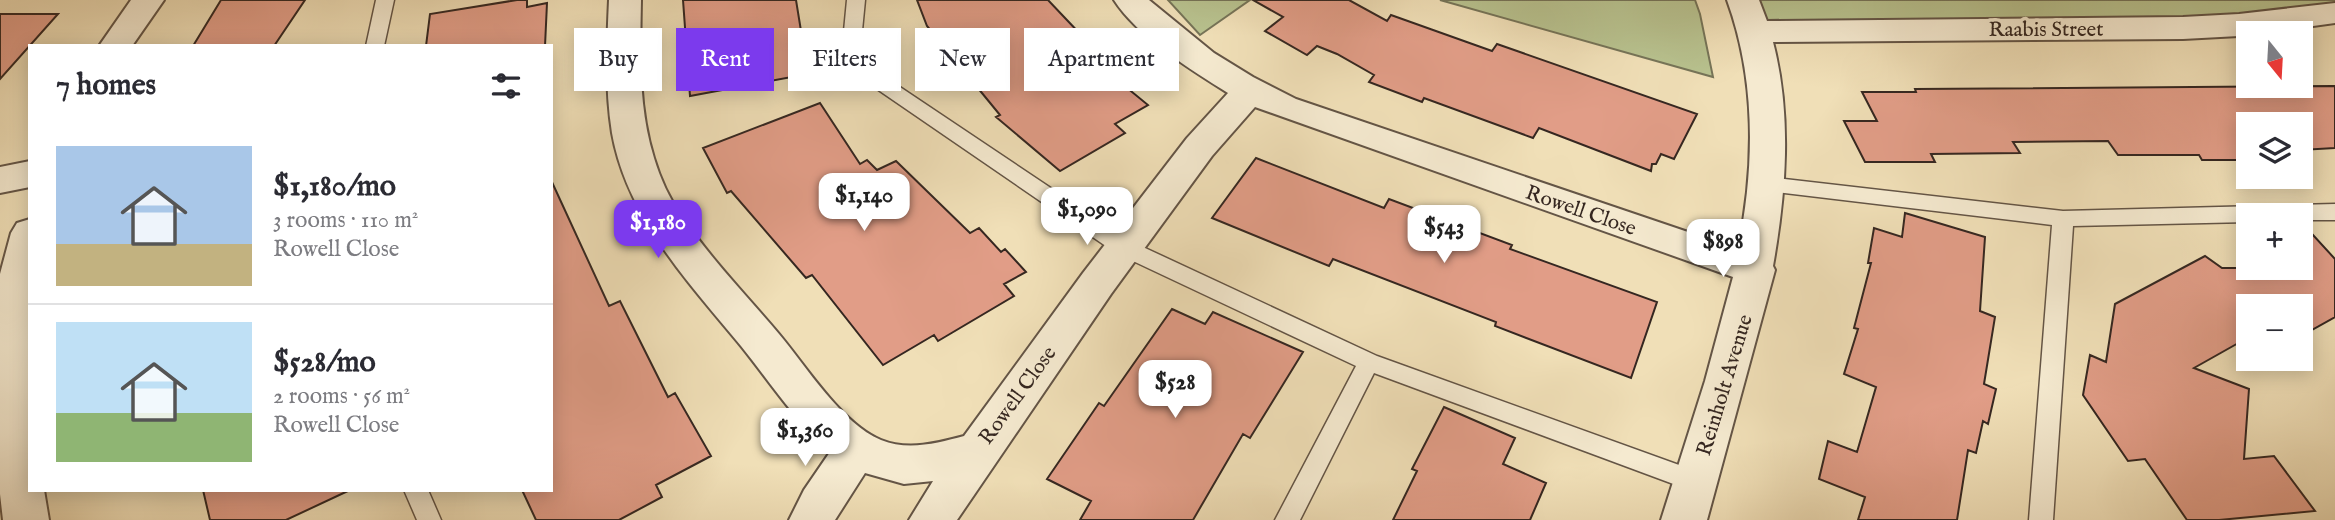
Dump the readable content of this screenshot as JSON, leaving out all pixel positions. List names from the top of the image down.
{
  "streets": {
    "street": ["Raabis Street", "Rowell Close", "Reinholt Avenue"]
  },
  "crossings": [
    ["Raabis Street", "Reinholt Avenue"],
    ["Rowell Close", "Reinholt Avenue"]
  ],
  "north": "bottom",
  "page": {
    "map_buttons": ["+", "−"],
    "chip": [
      "Buy",
      "Rent",
      "Filters",
      "New",
      "Apartment"
    ],
    "heading": "7 homes",
    "list": [
      {
        "name": "$1,180/mo",
        "note": "3 rooms · 110 m² · Rowell Close"
      },
      {
        "name": "$528/mo",
        "note": "2 rooms · 56 m² · Rowell Close"
      }
    ],
    "price": [
      "$1,140",
      "$1,090",
      "$1,180",
      "$543",
      "$898",
      "$528",
      "$1,360"
    ]
  }
}
